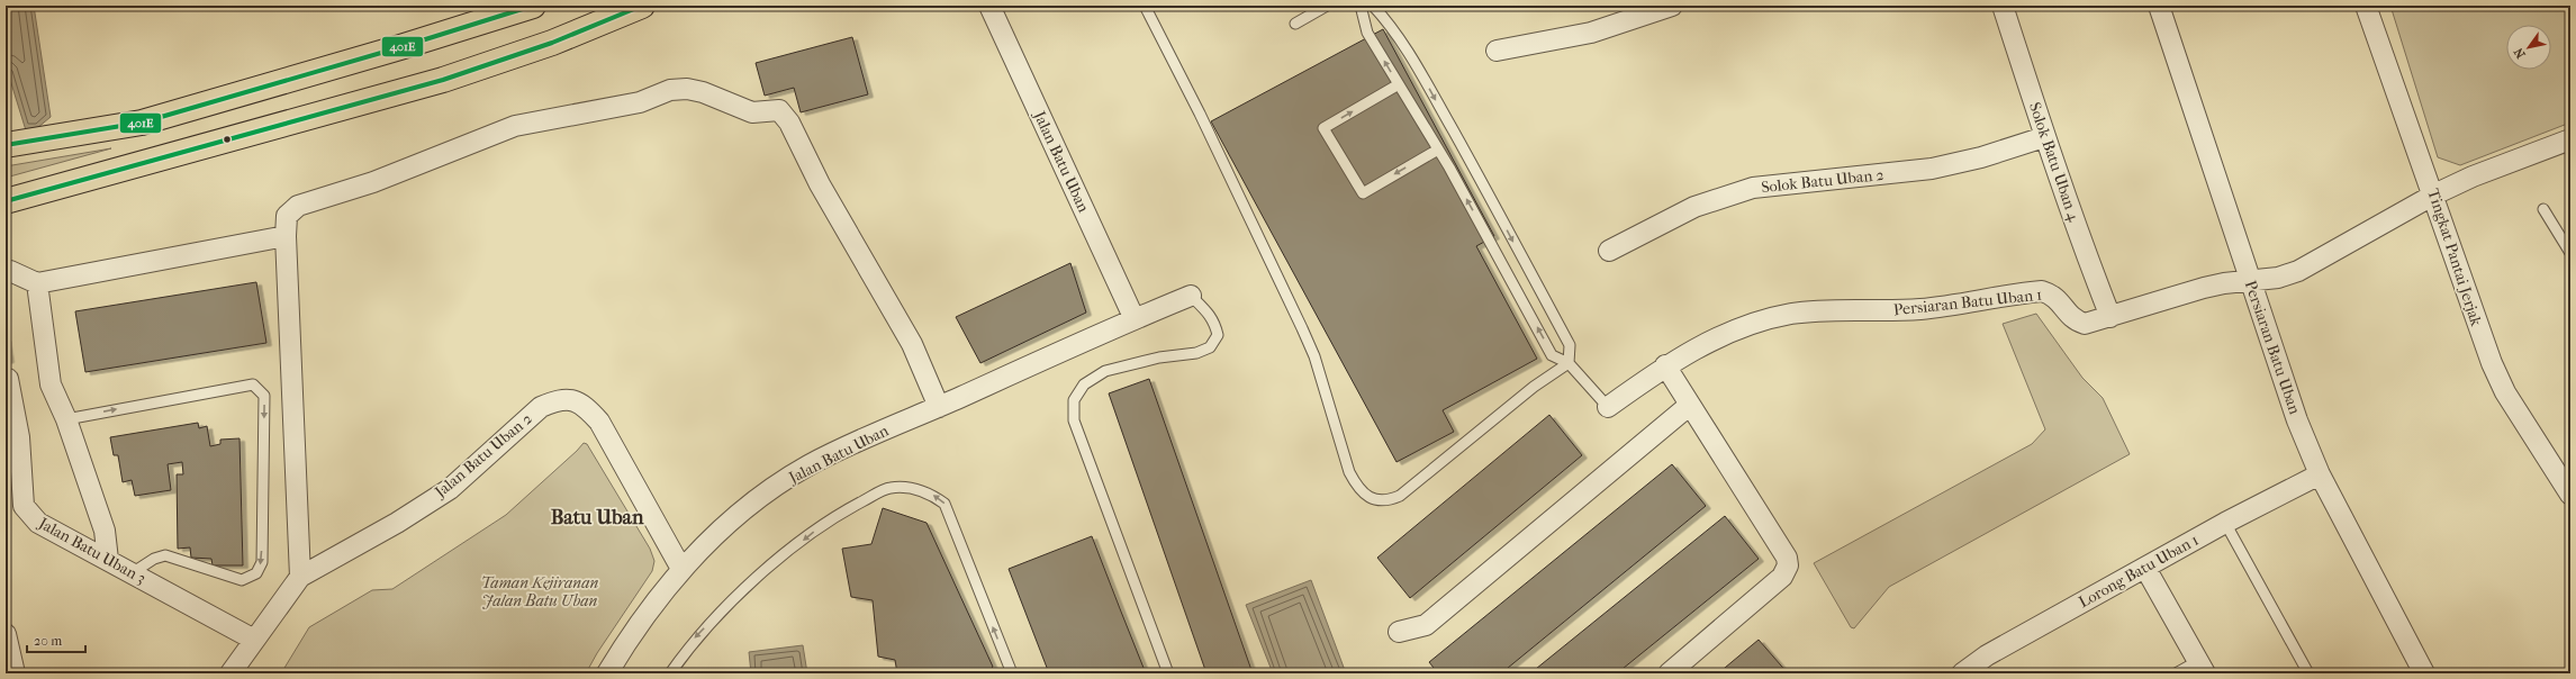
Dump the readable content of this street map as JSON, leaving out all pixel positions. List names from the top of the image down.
{
  "streets": {
    "street": [
      "Jalan Batu Uban",
      "Solok Batu Uban 4",
      "Solok Batu Uban 2",
      "Tingkat Pantai Jerjak",
      "Persiaran Batu Uban 1",
      "Persiaran Batu Uban",
      "Jalan Batu Uban 2",
      "Jalan Batu Uban 3",
      "Lorong Batu Uban 1"
    ]
  },
  "crossings": [
    ["Jalan Batu Uban", "Jalan Batu Uban 2"],
    ["Solok Batu Uban 4", "Solok Batu Uban 2"],
    ["Solok Batu Uban 4", "Persiaran Batu Uban 1"],
    ["Tingkat Pantai Jerjak", "Persiaran Batu Uban 1"],
    ["Persiaran Batu Uban 1", "Persiaran Batu Uban"],
    ["Persiaran Batu Uban", "Lorong Batu Uban 1"],
    ["Jalan Batu Uban 2", "Jalan Batu Uban 3"]
  ],
  "districts": ["Batu Uban"],
  "parks": ["Taman Kejiranan Jalan Batu Uban"],
  "lines": ["transit line 401E"],
  "scale_bar": "20 m",
  "north": "bottom left"
}
